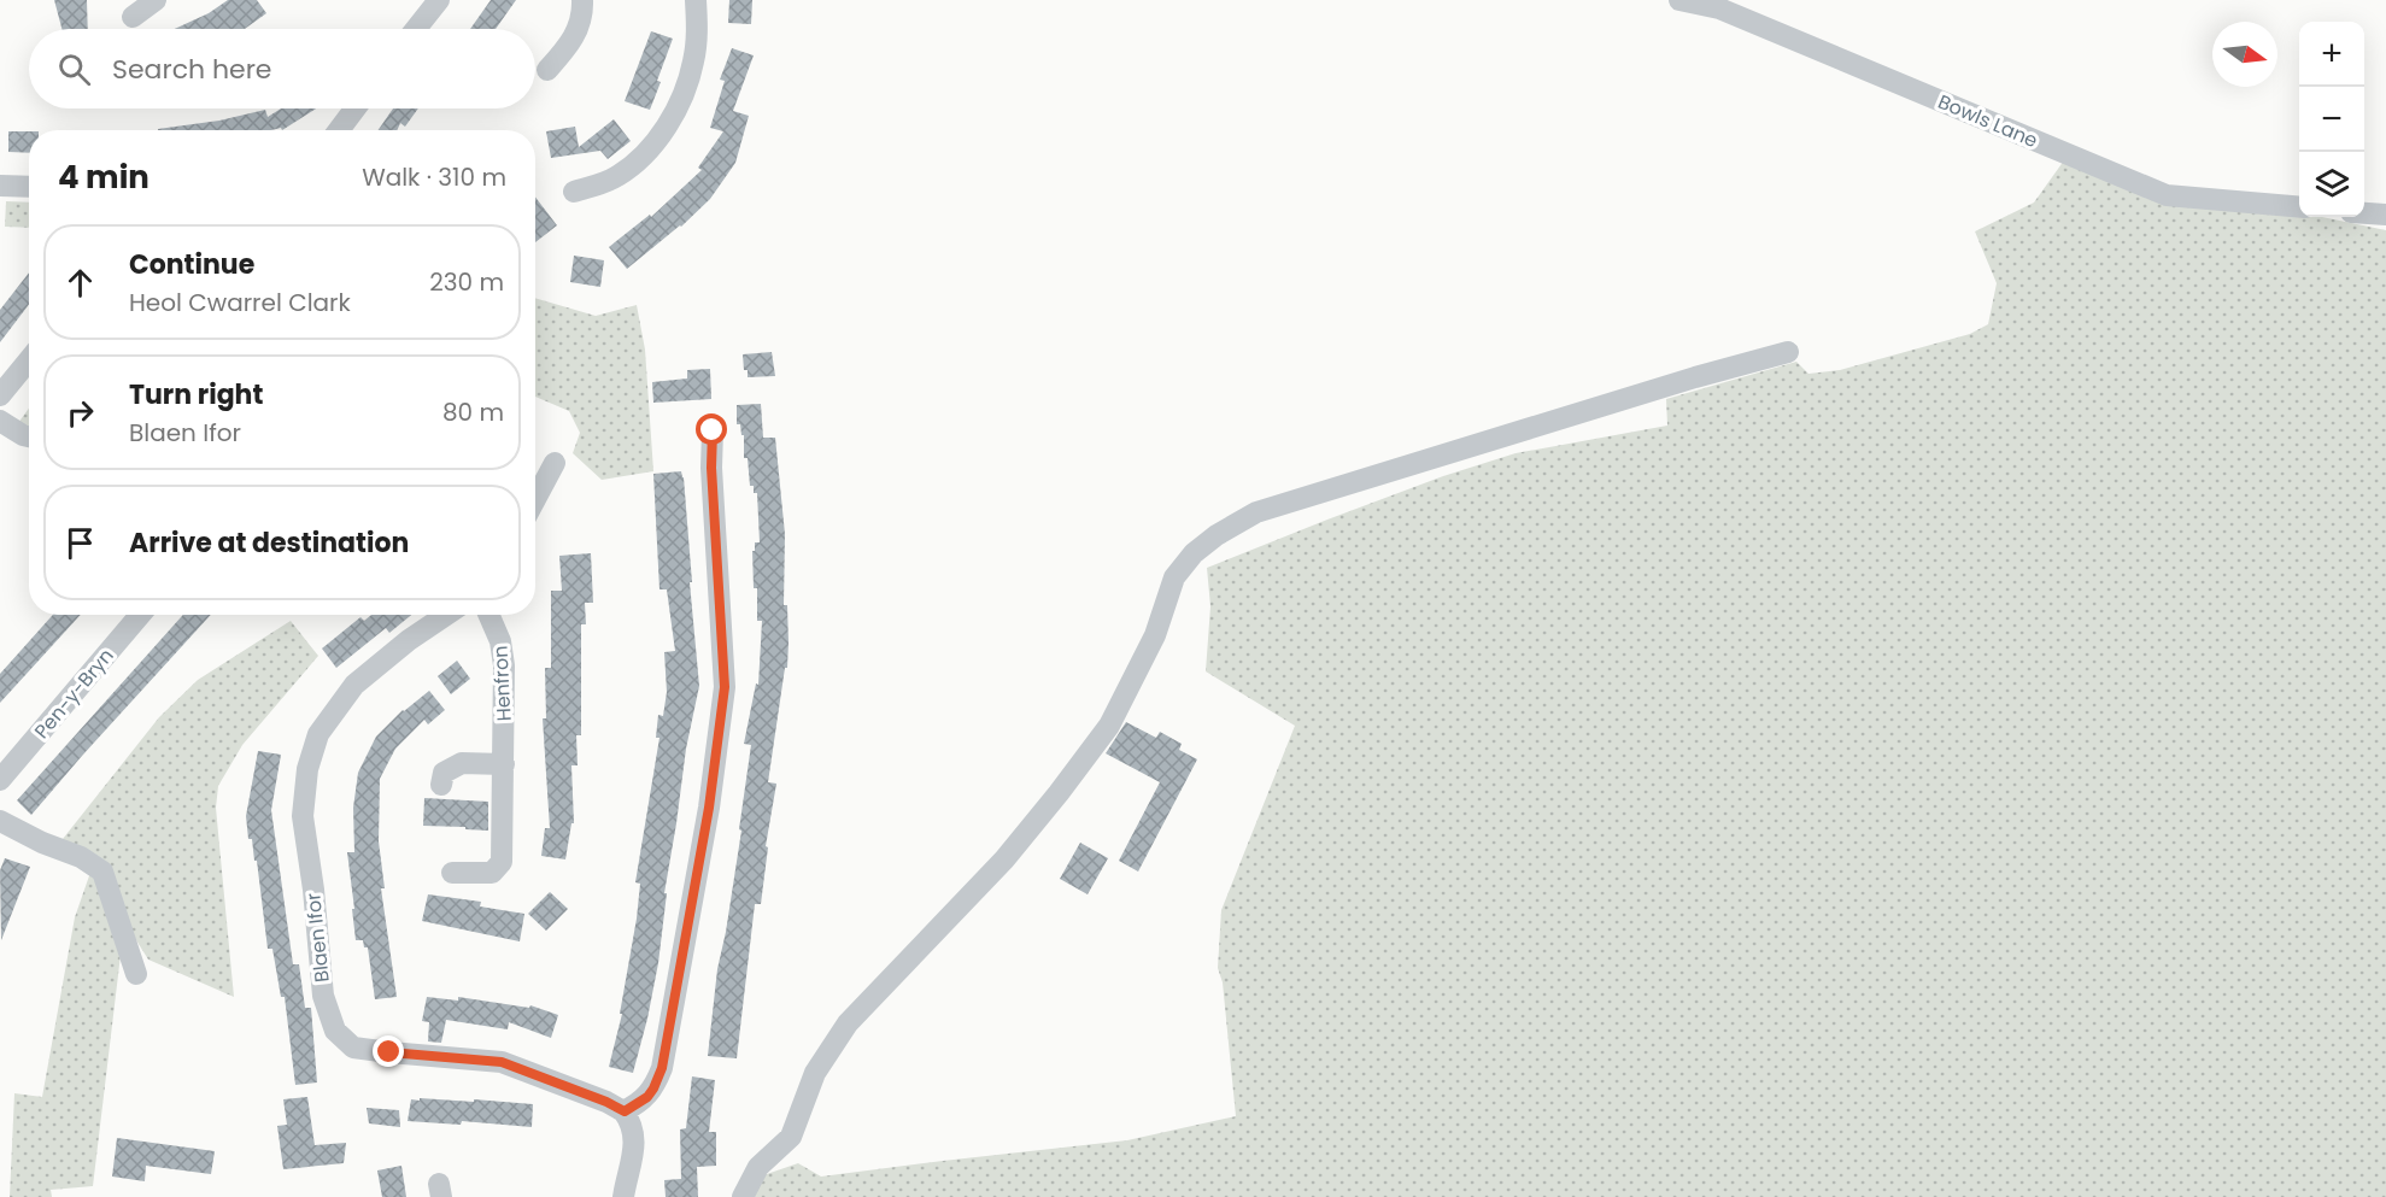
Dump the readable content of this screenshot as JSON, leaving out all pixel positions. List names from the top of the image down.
{
  "streets": {
    "street": [
      "Bowls Lane",
      "Henfron",
      "Pen-y-Bryn",
      "Blaen Ifor"
    ]
  },
  "north": "right",
  "page": {
    "map_buttons": ["+", "−"],
    "search": "Search here",
    "heading": ["4 min", "Walk · 310 m"],
    "list": [
      ["Continue", "Heol Cwarrel Clark", "230 m"],
      ["Turn right", "Blaen Ifor", "80 m"],
      "Arrive at destination"
    ]
  }
}
